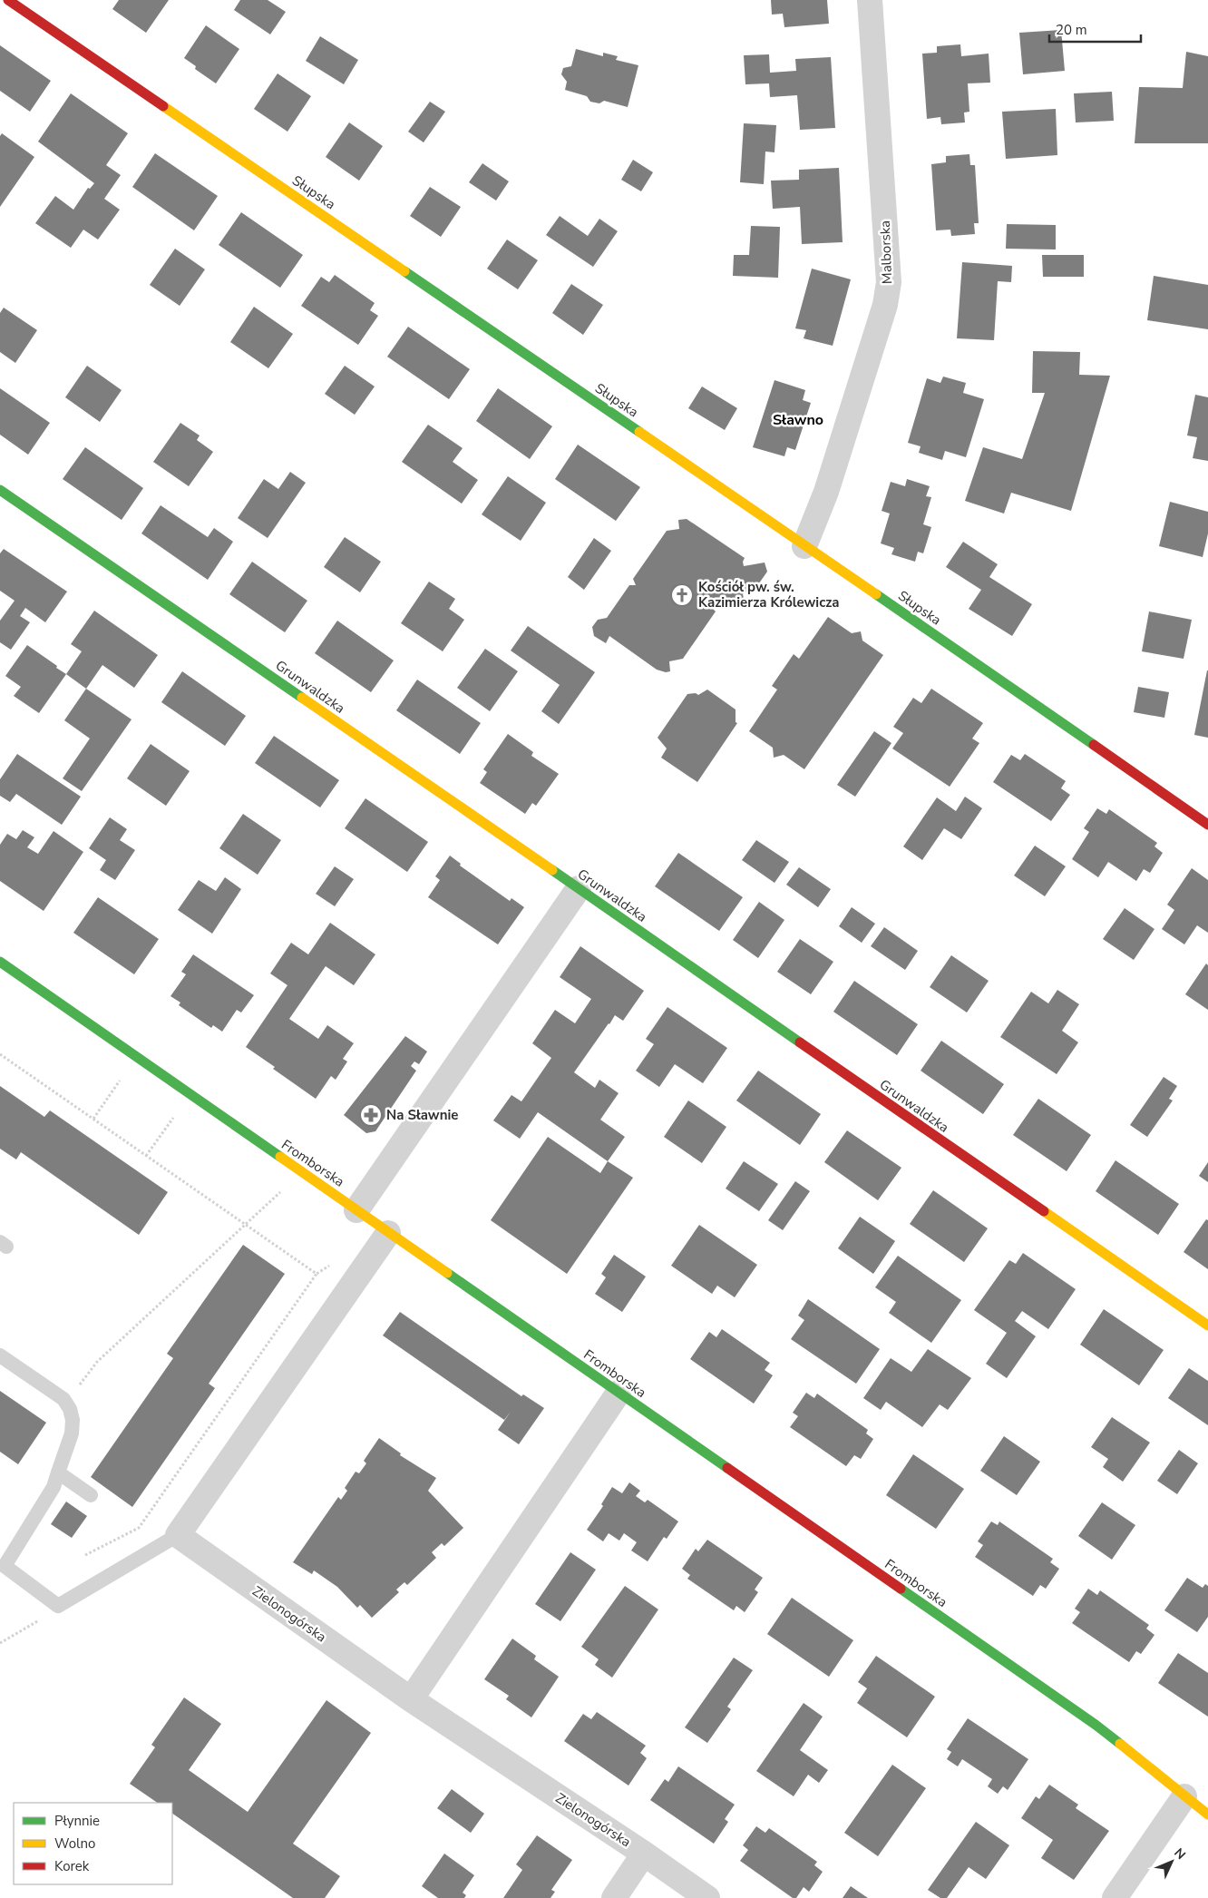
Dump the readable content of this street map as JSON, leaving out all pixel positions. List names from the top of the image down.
{
  "streets": {
    "street": [
      "Słupska",
      "Malborska",
      "Grunwaldzka",
      "Fromborska",
      "Zielonogórska"
    ]
  },
  "crossings": [
    ["Słupska", "Malborska"]
  ],
  "districts": ["Sławno"],
  "places": {
    "church": ["Kościół pw. św. Kazimierza Królewicza"],
    "pharmacy": ["Na Sławnie"]
  },
  "legend": ["Płynnie", "Wolno", "Korek"],
  "scale_bar": "20 m",
  "north": "top right"
}
